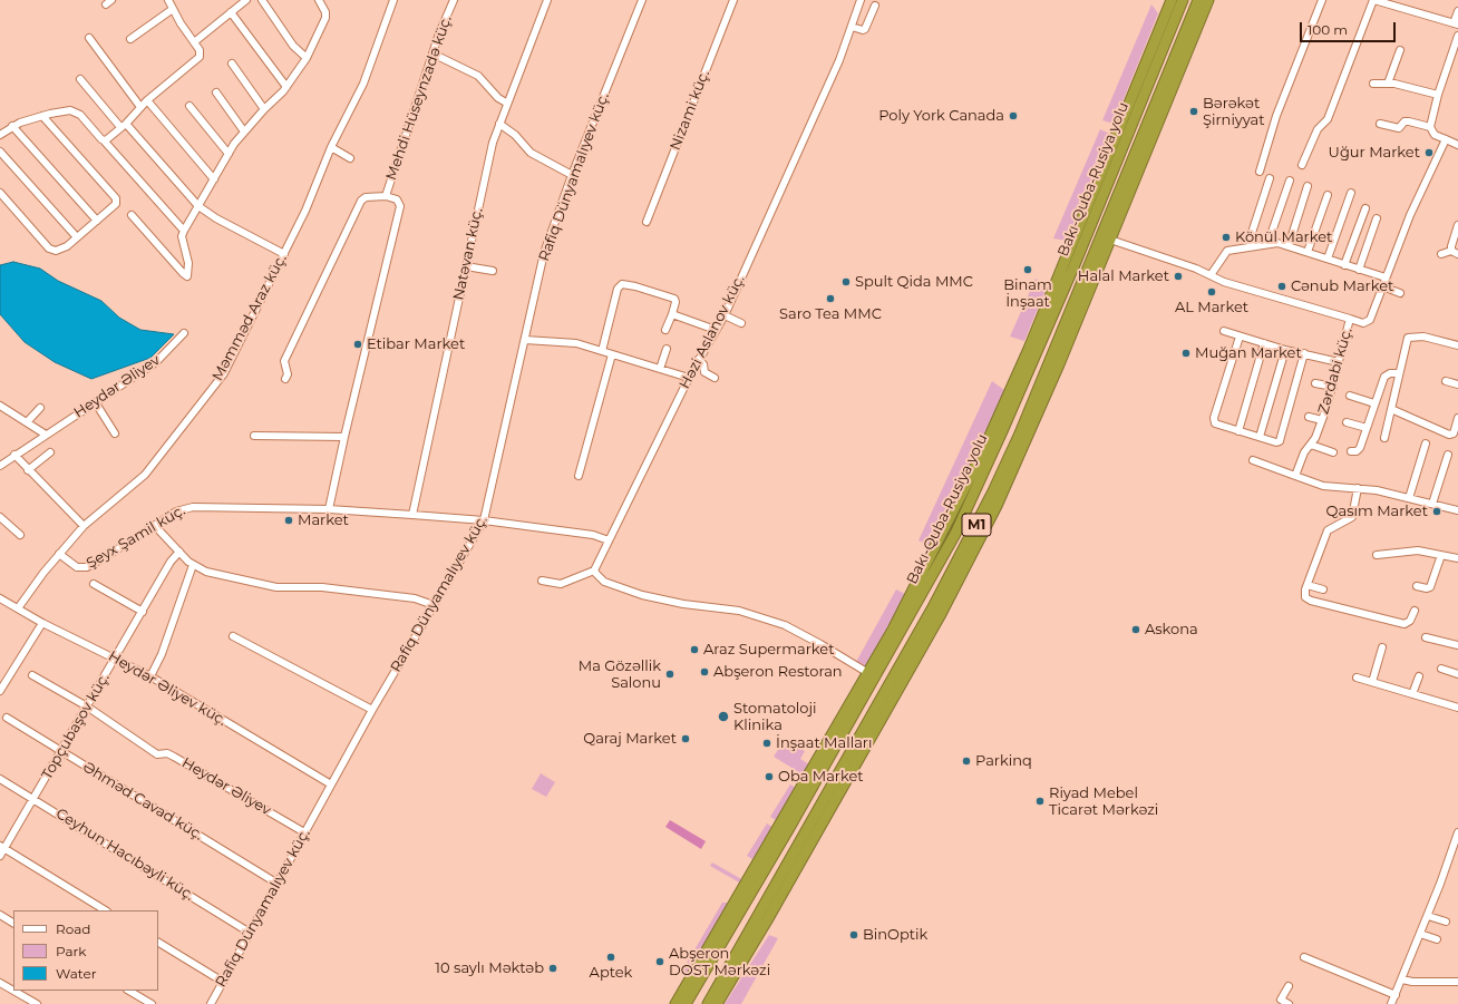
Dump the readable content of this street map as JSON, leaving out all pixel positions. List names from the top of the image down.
{
  "streets": {
    "highway": ["Bakı-Quba-Rusiya yolu", "M1"],
    "street": [
      "Mehdi Hüseynzadə küç.",
      "Nizami küç.",
      "Rafiq Dünyamalıyev küç.",
      "Natəvan küç.",
      "Məmməd Araz küç.",
      "Həzi Aslanov küç.",
      "Zərdabi küç.",
      "Heydər Əliyev",
      "Şeyx Şamil küç.",
      "Heydər Əliyev küç.",
      "Topçubaşov küç.",
      "Əhməd Cavad küç.",
      "Ceyhun Hacıbəyli küç."
    ]
  },
  "crossings": [
    ["Mehdi Hüseynzadə küç.", "Şeyx Şamil küç."],
    ["Rafiq Dünyamalıyev küç.", "Heydər Əliyev"],
    ["Rafiq Dünyamalıyev küç.", "Şeyx Şamil küç."],
    ["Rafiq Dünyamalıyev küç.", "Heydər Əliyev küç."],
    ["Rafiq Dünyamalıyev küç.", "Əhməd Cavad küç."],
    ["Rafiq Dünyamalıyev küç.", "Ceyhun Hacıbəyli küç."],
    ["Natəvan küç.", "Şeyx Şamil küç."],
    ["Məmməd Araz küç.", "Şeyx Şamil küç."],
    ["Məmməd Araz küç.", "Heydər Əliyev küç."],
    ["Həzi Aslanov küç.", "Şeyx Şamil küç."],
    ["Heydər Əliyev", "Topçubaşov küç."],
    ["Heydər Əliyev küç.", "Topçubaşov küç."],
    ["Topçubaşov küç.", "Əhməd Cavad küç."],
    ["Topçubaşov küç.", "Ceyhun Hacıbəyli küç."]
  ],
  "places": [
    "Bərəkət Şirniyyat",
    "Poly York Canada",
    "Uğur Market",
    "Könül Market",
    "Binam İnşaat",
    "Halal Market",
    "Spult Qida MMC",
    "Cənub Market",
    "AL Market",
    "Saro Tea MMC",
    "Etibar Market",
    "Muğan Market",
    "Qasım Market",
    "Market",
    "Askona",
    "Araz Supermarket",
    "Abşeron Restoran",
    "Ma Gözəllik Salonu",
    "Stomatoloji Klinika",
    "Qaraj Market",
    "İnşaat Malları",
    "Parkinq",
    "Oba Market",
    "Riyad Mebel Ticarət Mərkəzi",
    "BinOptik",
    "Aptek",
    "Abşeron DOST Mərkəzi",
    "10 saylı Məktəb"
  ],
  "legend": ["Road", "Park", "Water"],
  "scale_bar": "100 m"
}
